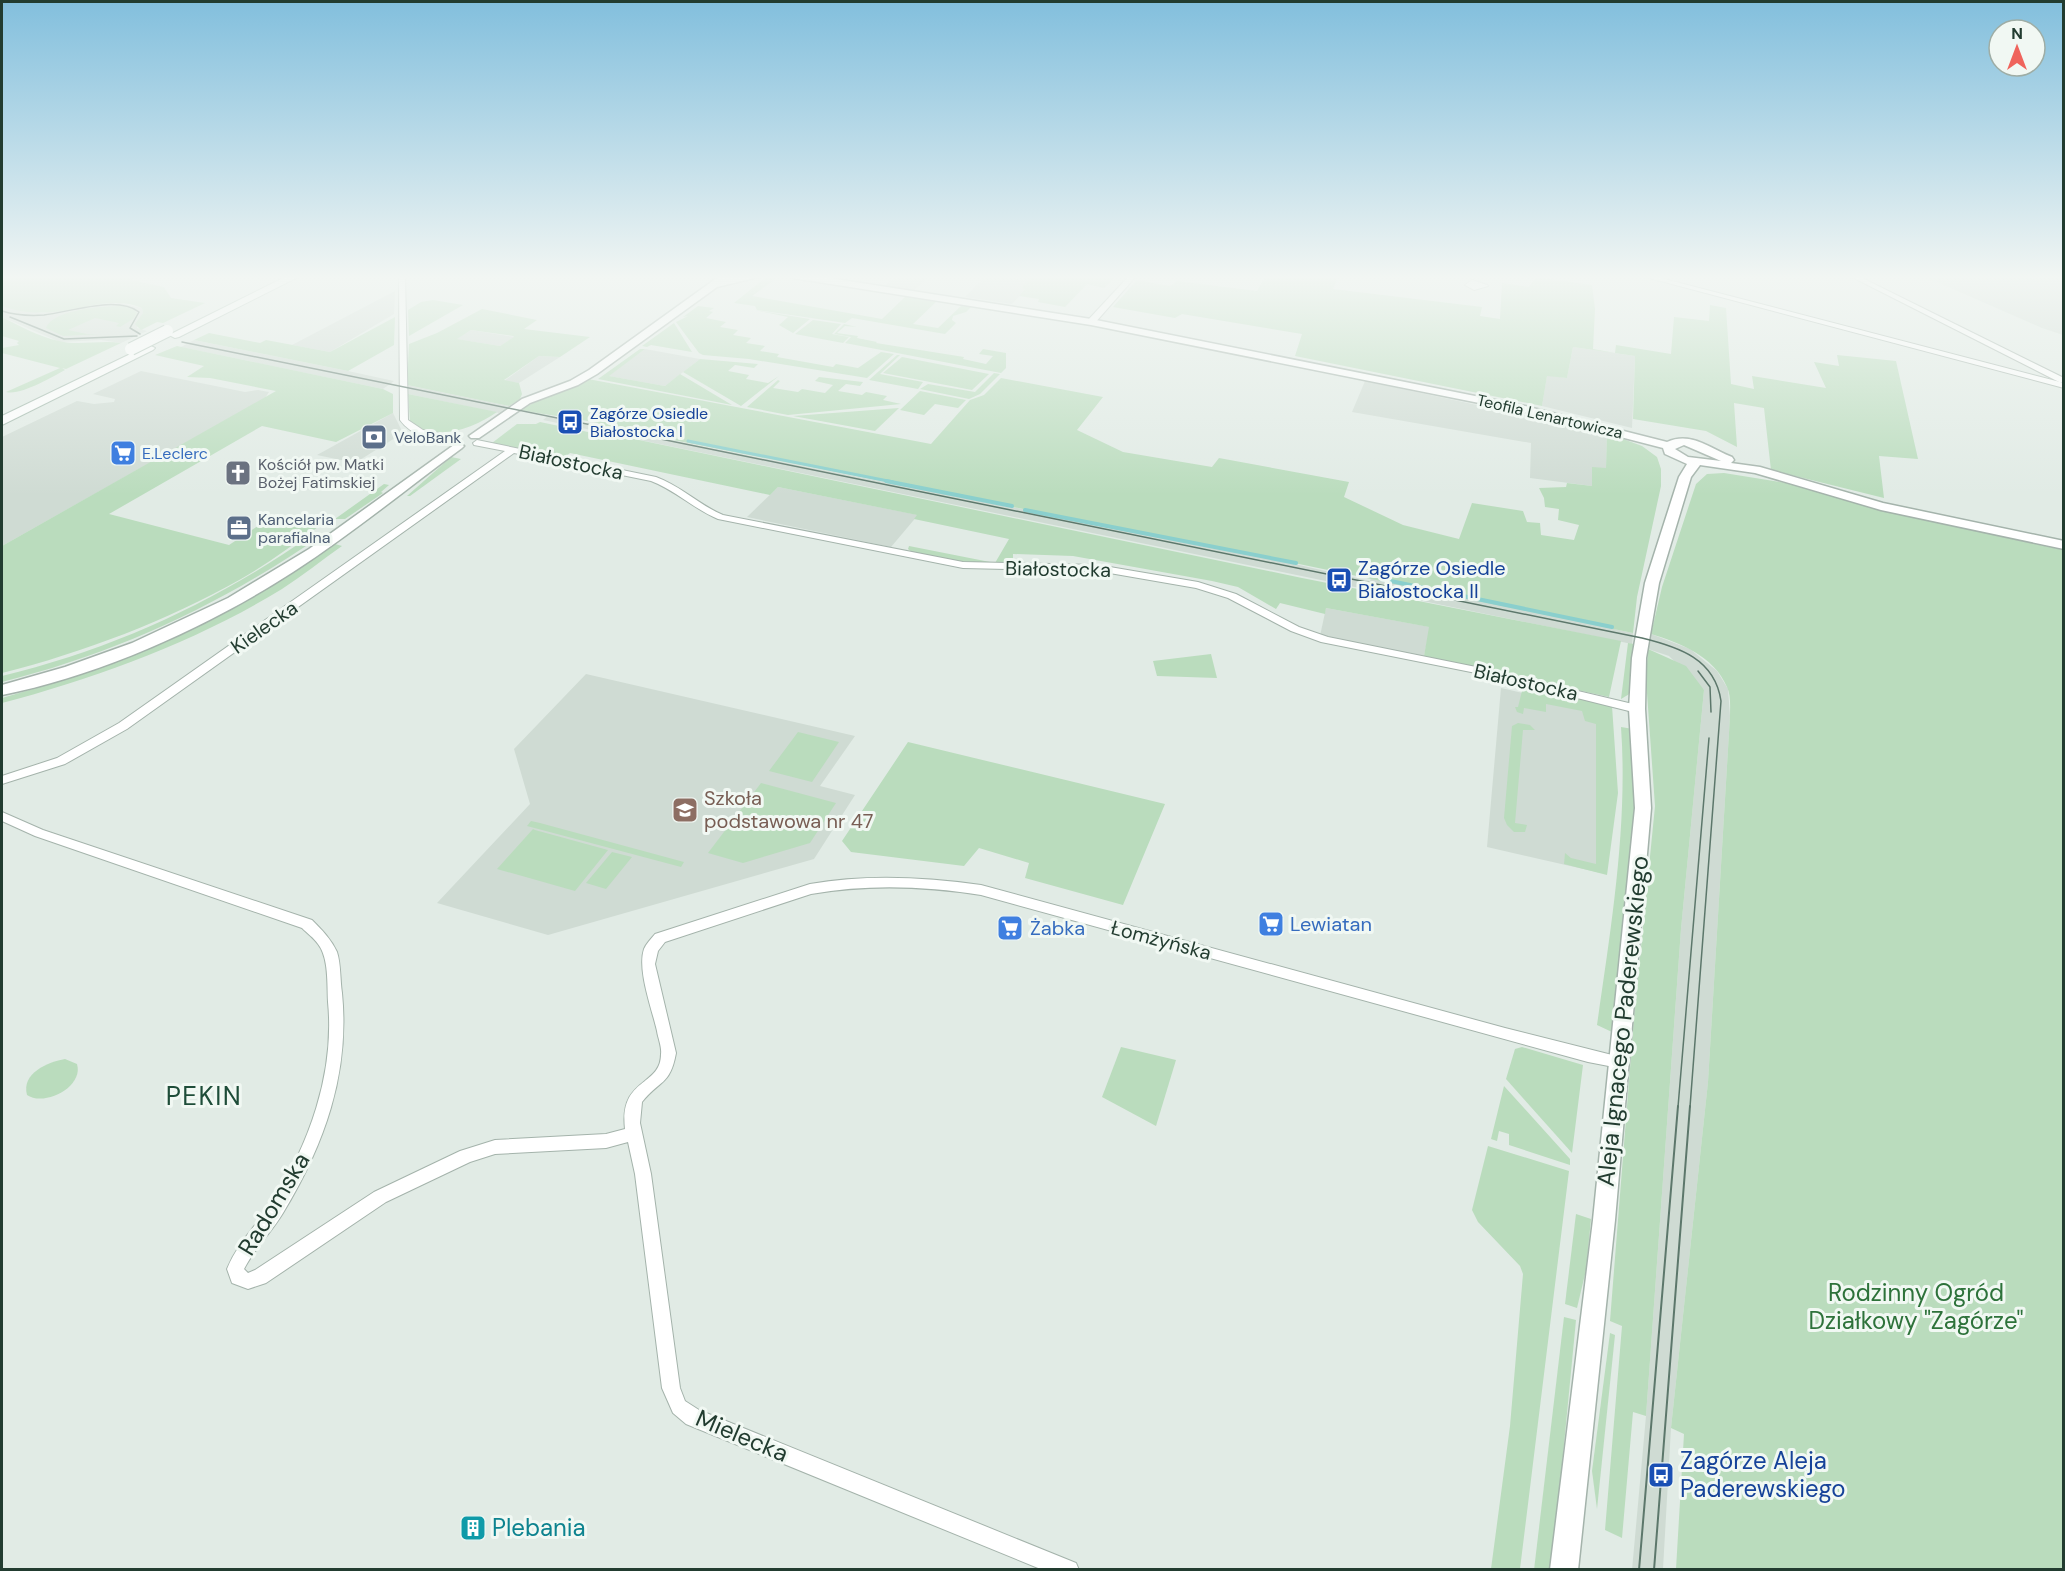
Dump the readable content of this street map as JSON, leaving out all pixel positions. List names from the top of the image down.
{
  "streets": {
    "street": [
      "Teofila Lenartowicza",
      "Białostocka",
      "Kielecka",
      "Łomżyńska",
      "Aleja Ignacego Paderewskiego",
      "Radomska",
      "Mielecka"
    ]
  },
  "crossings": [
    ["Białostocka", "Kielecka"],
    ["Białostocka", "Aleja Ignacego Paderewskiego"],
    ["Łomżyńska", "Aleja Ignacego Paderewskiego"],
    ["Łomżyńska", "Mielecka"],
    ["Radomska", "Mielecka"]
  ],
  "districts": ["PEKIN"],
  "parks": ["Rodzinny Ogród Działkowy \"Zagórze\""],
  "places": {
    "bus stop": ["Zagórze Osiedle Białostocka I", "Zagórze Osiedle Białostocka II", "Zagórze Aleja Paderewskiego"],
    "bank": ["VeloBank"],
    "supermarket": ["E.Leclerc", "Lewiatan", "Żabka"],
    "church": ["Kościół pw. Matki Bożej Fatimskiej"],
    "office": ["Kancelaria parafialna"],
    "school or university": ["Szkoła podstawowa nr 47"],
    "building": ["Plebania"]
  },
  "north": "top"
}
